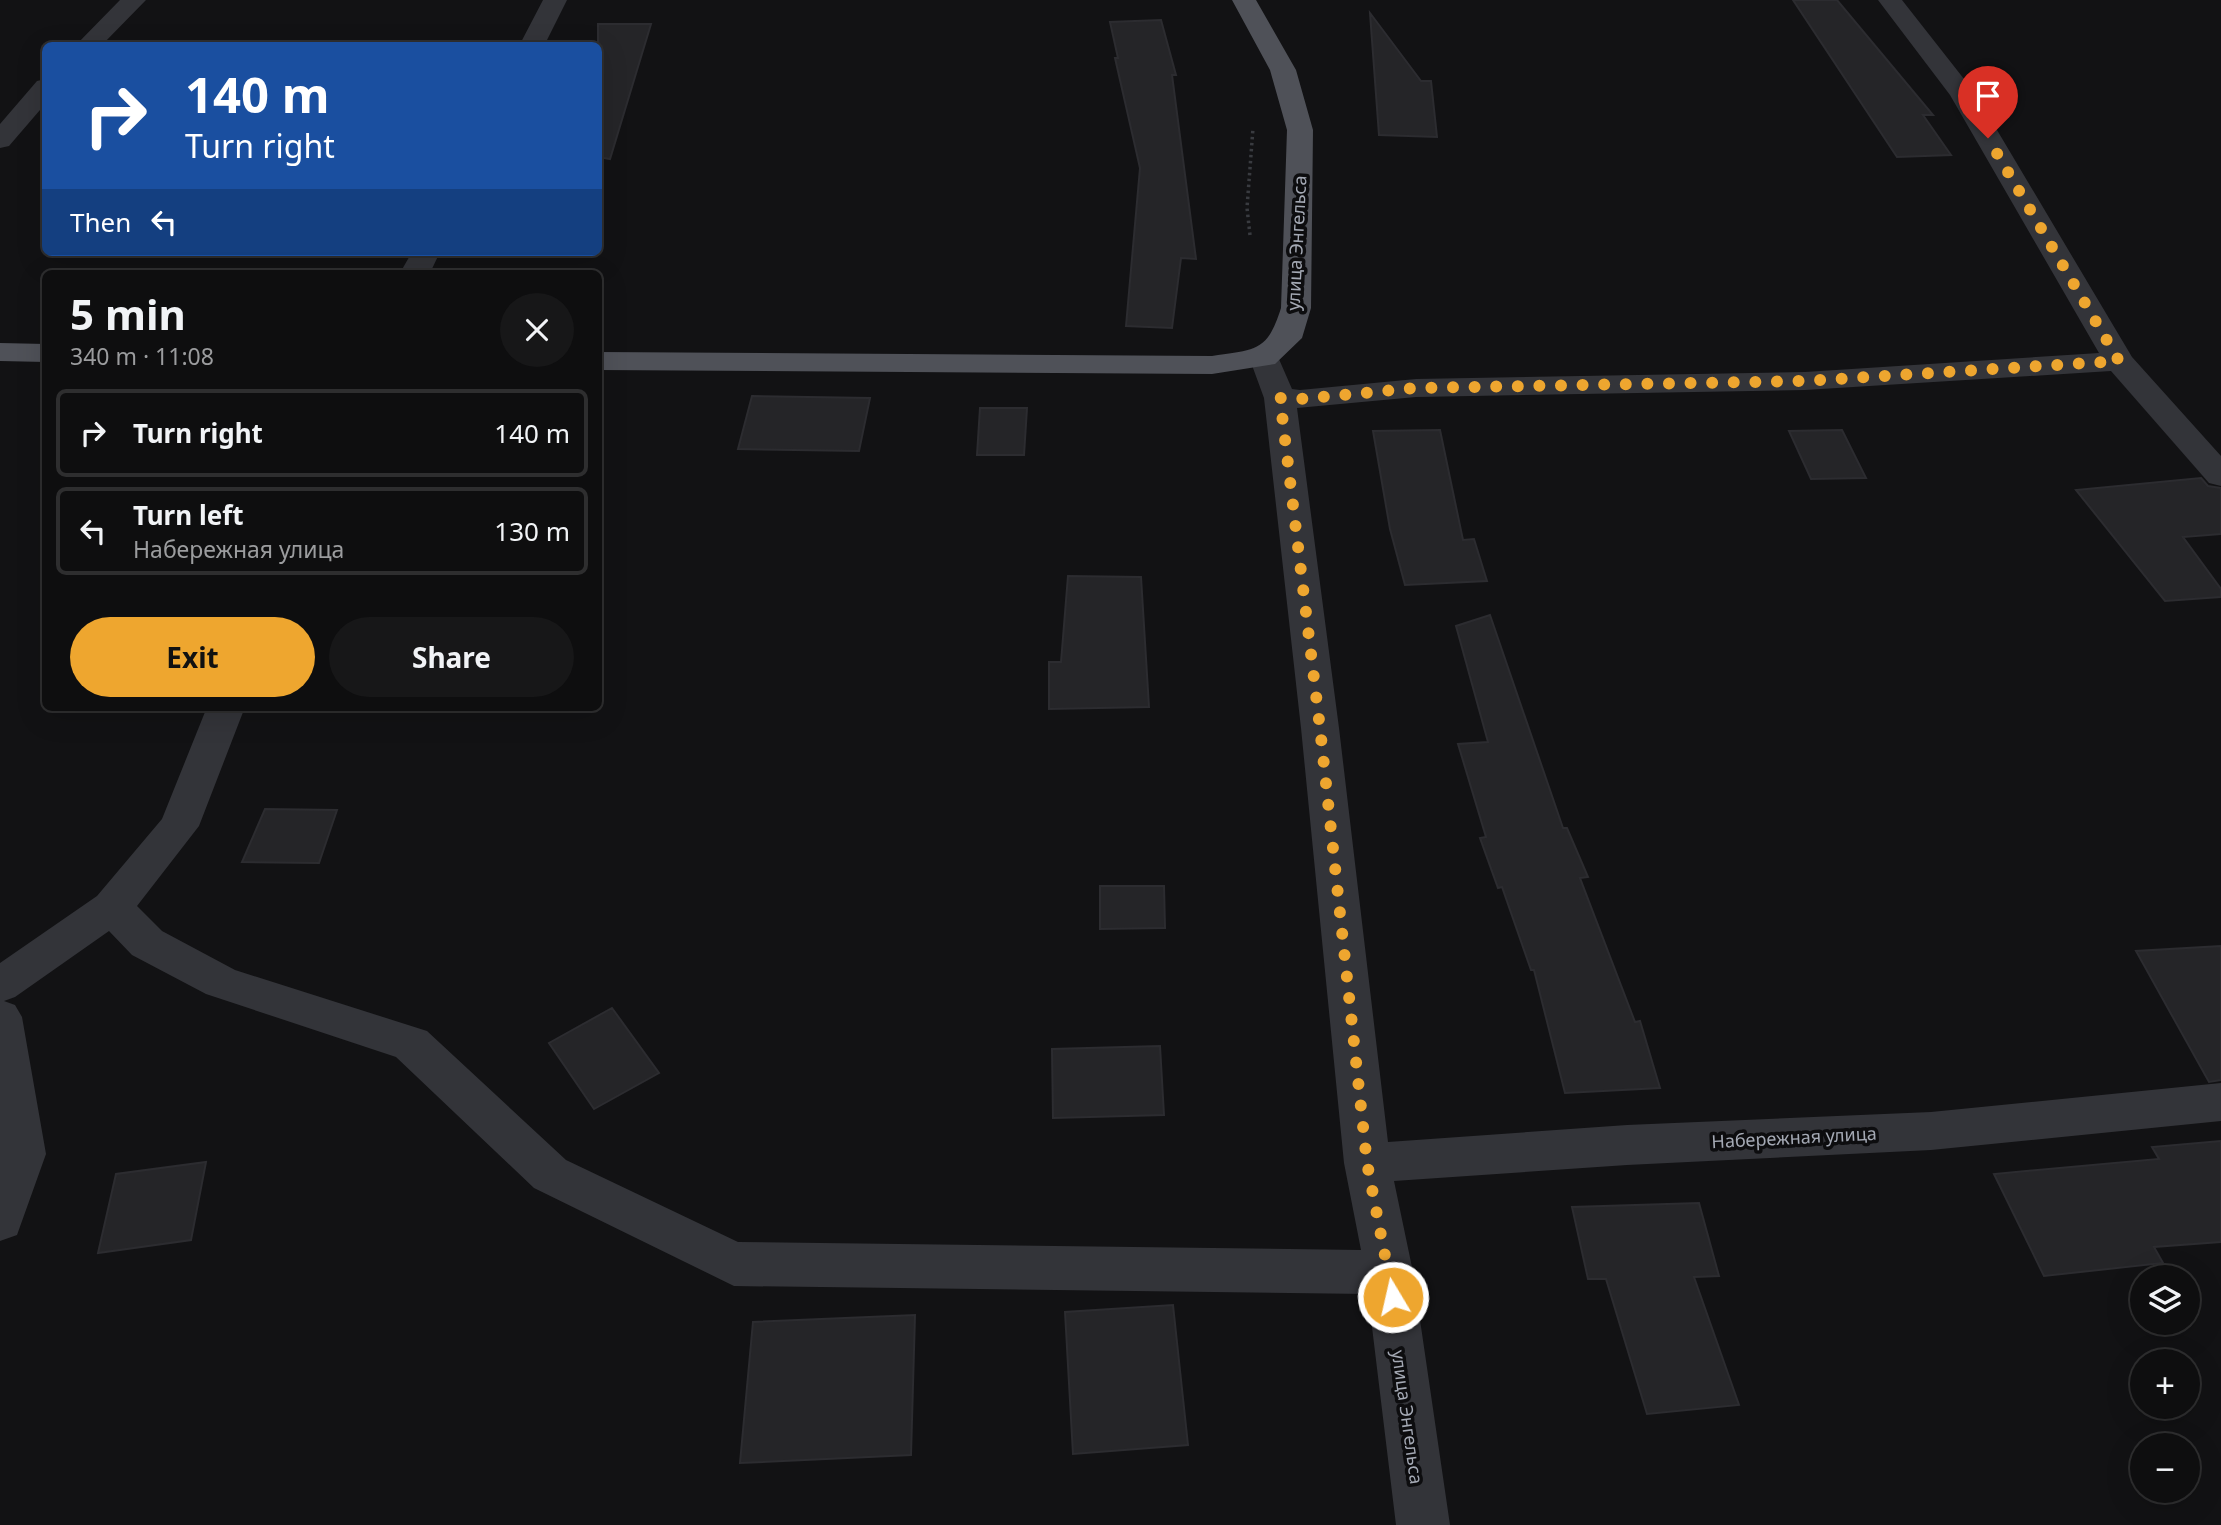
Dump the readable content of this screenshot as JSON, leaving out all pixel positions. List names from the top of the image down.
{
  "streets": {
    "main road": ["улица Энгельса"],
    "street": ["Набережная улица"]
  },
  "crossings": [
    ["улица Энгельса", "Набережная улица"]
  ],
  "page": {
    "turn": ["140 m", "Turn right"],
    "then": "Then",
    "heading": ["5 min", "340 m · 11:08"],
    "list": [
      {
        "name": "Turn right",
        "value": "140 m"
      },
      {
        "name": "Turn left",
        "note": "Набережная улица",
        "value": "130 m"
      }
    ],
    "buttons": ["Exit", "Share"],
    "map_buttons": ["+", "−"]
  }
}
